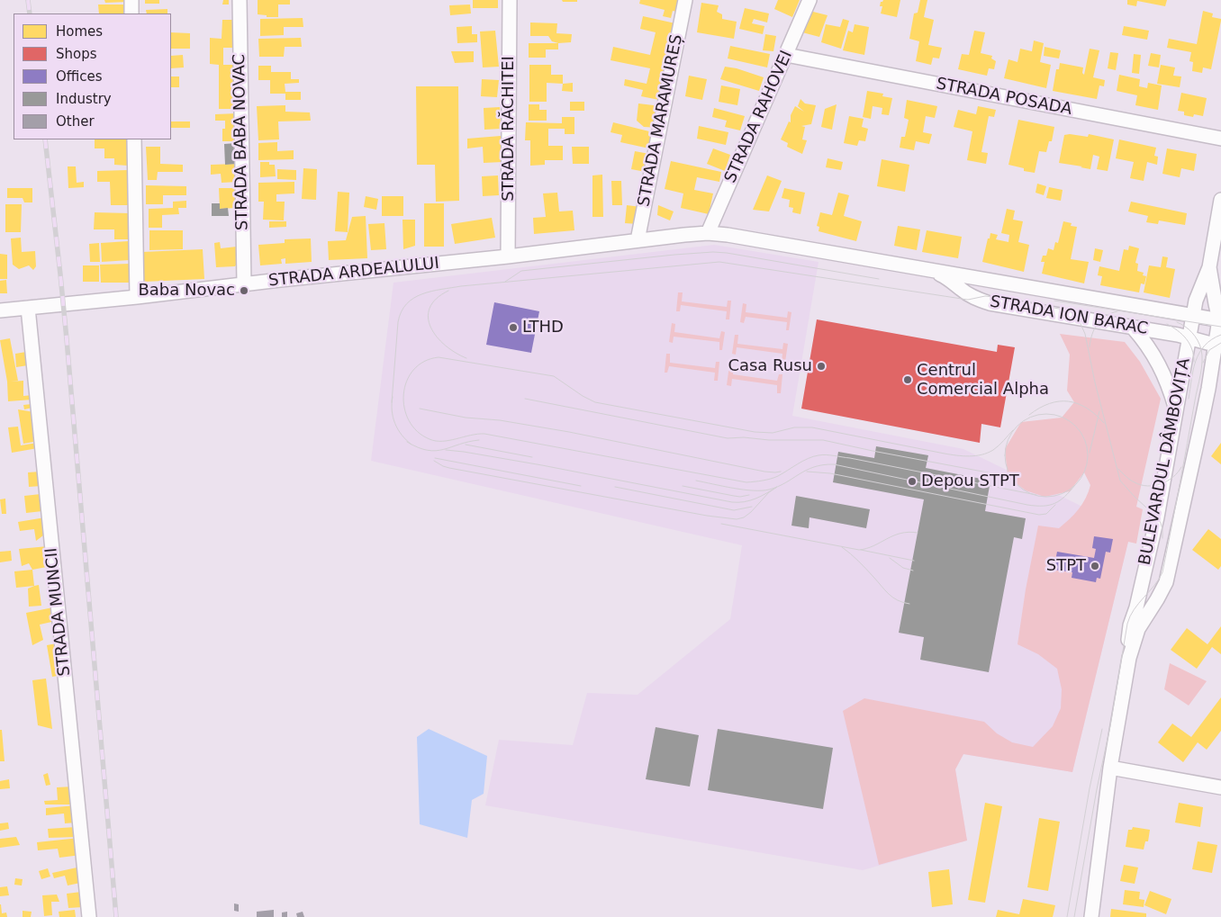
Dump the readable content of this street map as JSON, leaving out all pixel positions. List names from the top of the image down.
{
  "streets": {
    "street": [
      "STRADA POSADA",
      "STRADA RAHOVEI",
      "STRADA MARAMUREȘ",
      "STRADA RĂCHITEI",
      "STRADA BABA NOVAC",
      "STRADA ARDEALULUI",
      "STRADA ION BARAC",
      "BULEVARDUL DÂMBOVIȚA",
      "STRADA MUNCII"
    ]
  },
  "crossings": [
    ["STRADA POSADA", "STRADA RAHOVEI"],
    ["STRADA RAHOVEI", "STRADA ARDEALULUI"],
    ["STRADA RAHOVEI", "STRADA ION BARAC"],
    ["STRADA MARAMUREȘ", "STRADA ARDEALULUI"],
    ["STRADA RĂCHITEI", "STRADA ARDEALULUI"],
    ["STRADA BABA NOVAC", "STRADA ARDEALULUI"],
    ["STRADA ARDEALULUI", "STRADA ION BARAC"],
    ["STRADA ARDEALULUI", "STRADA MUNCII"],
    ["STRADA ION BARAC", "BULEVARDUL DÂMBOVIȚA"]
  ],
  "places": [
    "Baba Novac",
    "LTHD",
    "Casa Rusu",
    "Centrul Comercial Alpha",
    "Depou STPT",
    "STPT"
  ],
  "legend": [
    "Homes",
    "Shops",
    "Offices",
    "Industry",
    "Other"
  ]
}
